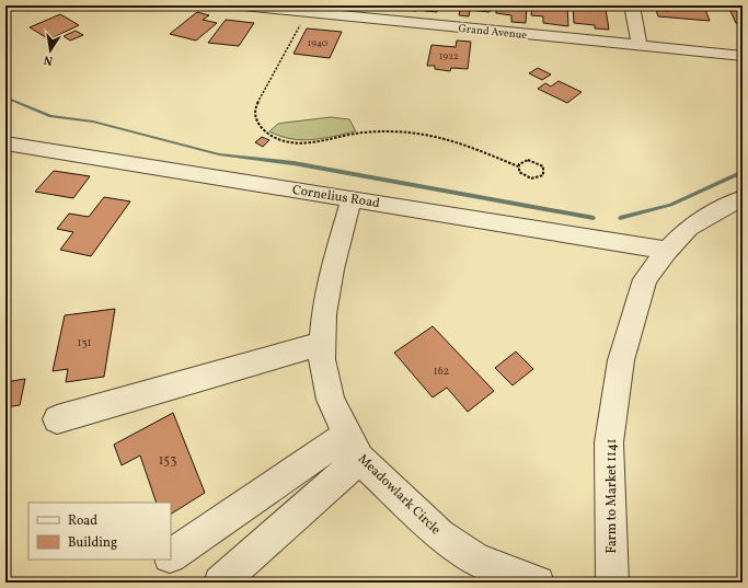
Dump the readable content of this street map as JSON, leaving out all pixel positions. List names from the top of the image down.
{
  "streets": {
    "street": [
      "Grand Avenue",
      "Cornelius Road",
      "Meadowlark Circle",
      "Farm to Market 1141"
    ]
  },
  "crossings": [
    ["Cornelius Road", "Meadowlark Circle"],
    ["Cornelius Road", "Farm to Market 1141"]
  ],
  "house_numbers": [
    "1940",
    "1922",
    "131",
    "162",
    "153"
  ],
  "legend": ["Road", "Building"],
  "north": "bottom"
}
